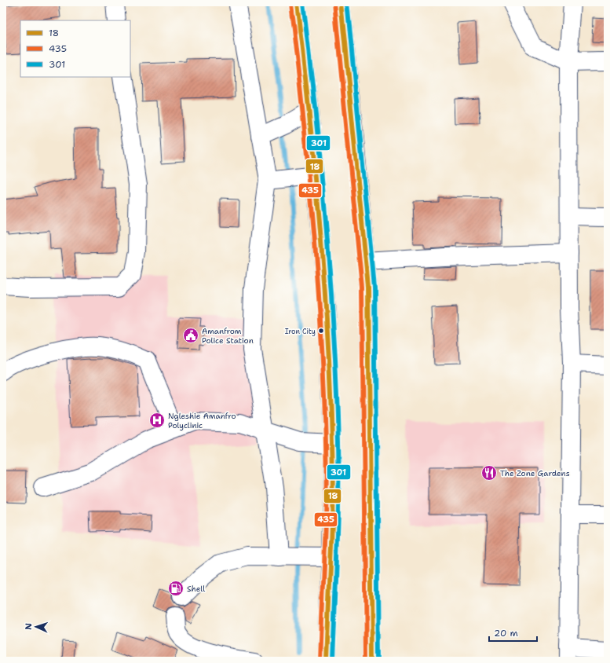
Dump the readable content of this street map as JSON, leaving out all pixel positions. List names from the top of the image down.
{
  "places": {
    "other": ["Iron City"],
    "public building": ["Amanfrom Police Station"],
    "hospital": ["Ngleshie Amanfro Polyclinic"],
    "restaurant": ["The Zone Gardens"],
    "fuel station": ["Shell"]
  },
  "lines": ["transit line 18", "transit line 301", "transit line 435"],
  "legend": ["18", "435", "301"],
  "scale_bar": "20 m",
  "north": "left"
}
